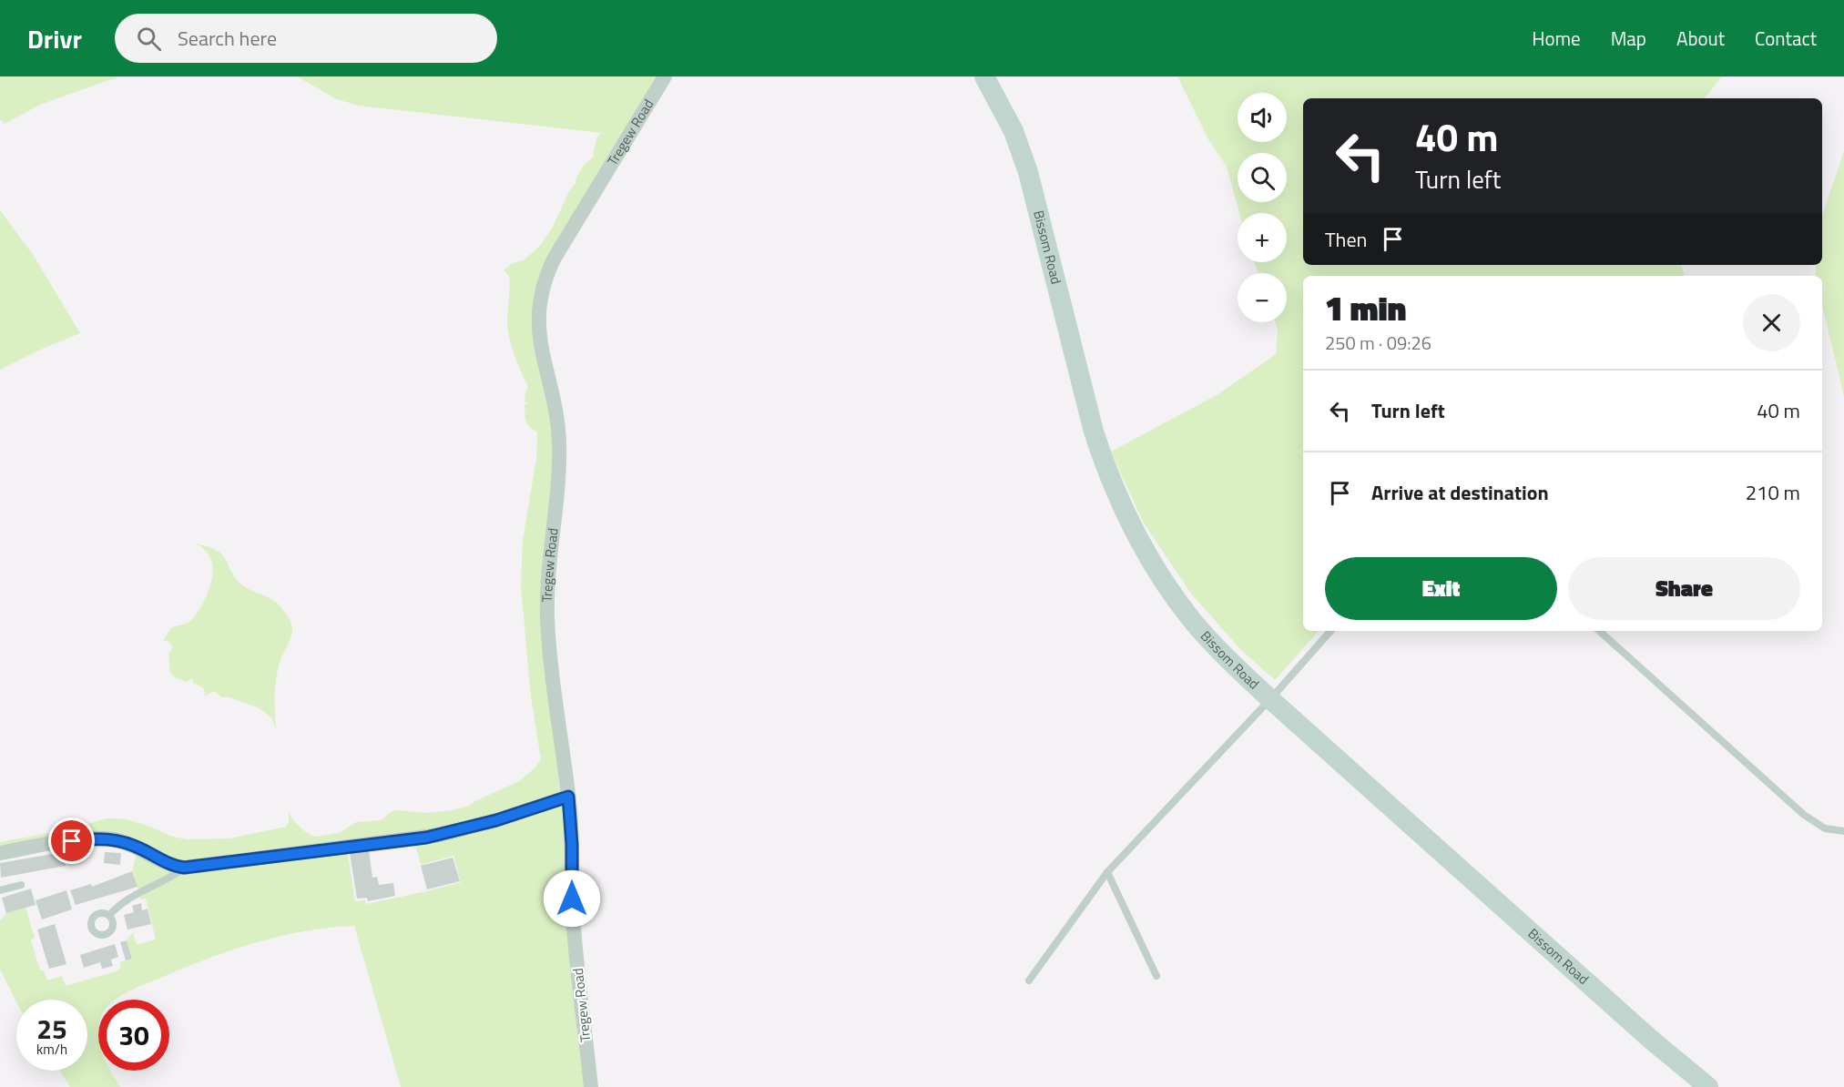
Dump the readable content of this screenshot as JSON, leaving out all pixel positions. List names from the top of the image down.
{
  "streets": {
    "street": ["Tregew Road", "Bissom Road"]
  },
  "page": {
    "header": "Drivr",
    "search": "Search here",
    "nav": [
      "Home",
      "Map",
      "About",
      "Contact"
    ],
    "map_buttons": ["+", "−"],
    "turn": ["40 m", "Turn left"],
    "then": "Then",
    "heading": ["1 min", "250 m · 09:26"],
    "list": [
      {
        "name": "Turn left",
        "value": "40 m"
      },
      {
        "name": "Arrive at destination",
        "value": "210 m"
      }
    ],
    "buttons": ["Exit", "Share"],
    "speed": "25 km/h",
    "limit": "30"
  }
}
